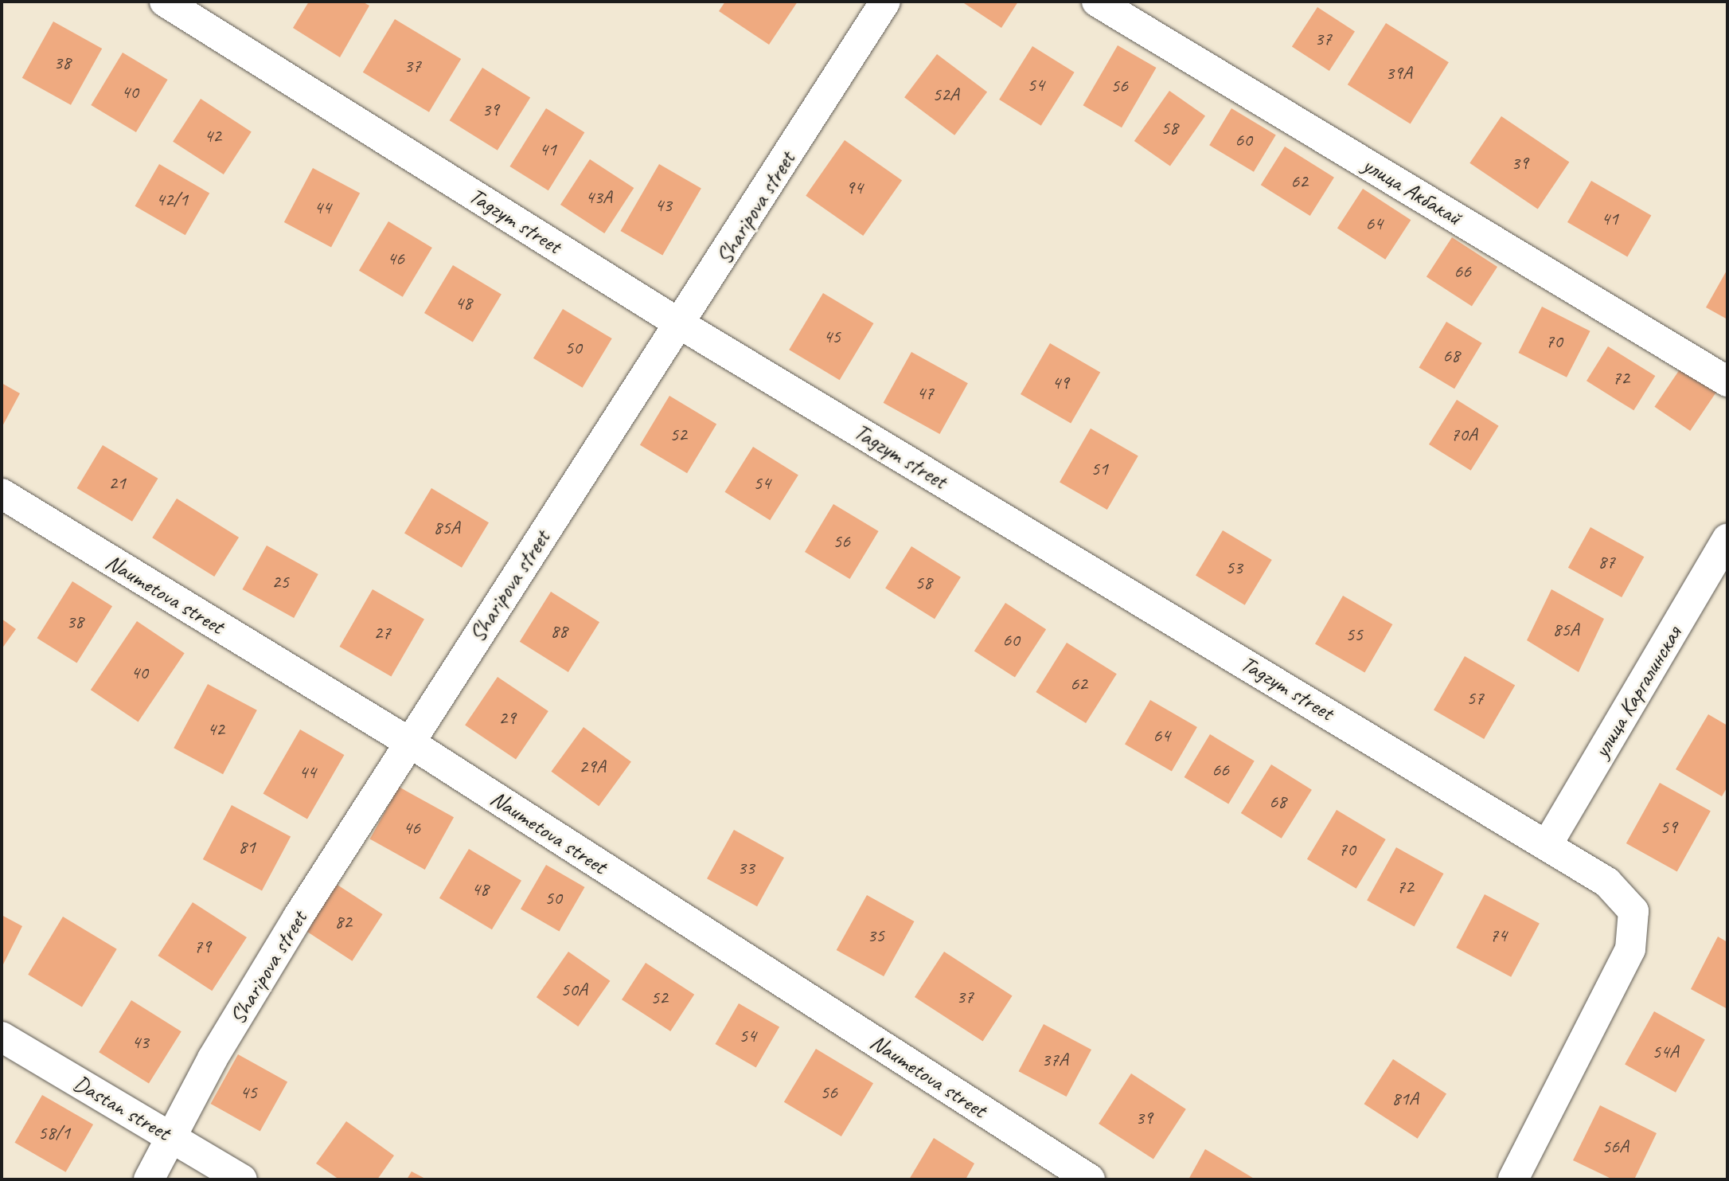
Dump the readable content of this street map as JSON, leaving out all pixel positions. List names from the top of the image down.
{
  "streets": {
    "street": [
      "улица Акбакай",
      "Sharipova street",
      "Tagzym street",
      "Naumetova street",
      "улица Каргалинская",
      "Dastan street"
    ]
  },
  "crossings": [
    ["Sharipova street", "Tagzym street"],
    ["Sharipova street", "Naumetova street"],
    ["Sharipova street", "Dastan street"],
    ["Tagzym street", "улица Каргалинская"]
  ],
  "house_numbers": [
    "37",
    "38",
    "37",
    "39А",
    "54",
    "56",
    "40",
    "52А",
    "39",
    "58",
    "42",
    "60",
    "41",
    "39",
    "62",
    "94",
    "43А",
    "42/1",
    "43",
    "44",
    "41",
    "64",
    "46",
    "66",
    "48",
    "45",
    "70",
    "50",
    "68",
    "72",
    "49",
    "47",
    "52",
    "70А",
    "51",
    "21",
    "54",
    "85А",
    "56",
    "87",
    "53",
    "25",
    "58",
    "38",
    "85А",
    "88",
    "27",
    "55",
    "60",
    "40",
    "62",
    "57",
    "29",
    "42",
    "64",
    "29А",
    "66",
    "44",
    "68",
    "59",
    "46",
    "81",
    "70",
    "33",
    "72",
    "48",
    "50",
    "82",
    "35",
    "74",
    "79",
    "50А",
    "37",
    "52",
    "54",
    "43",
    "54А",
    "37А",
    "45",
    "56",
    "81А",
    "39",
    "58/1",
    "56А"
  ]
}
